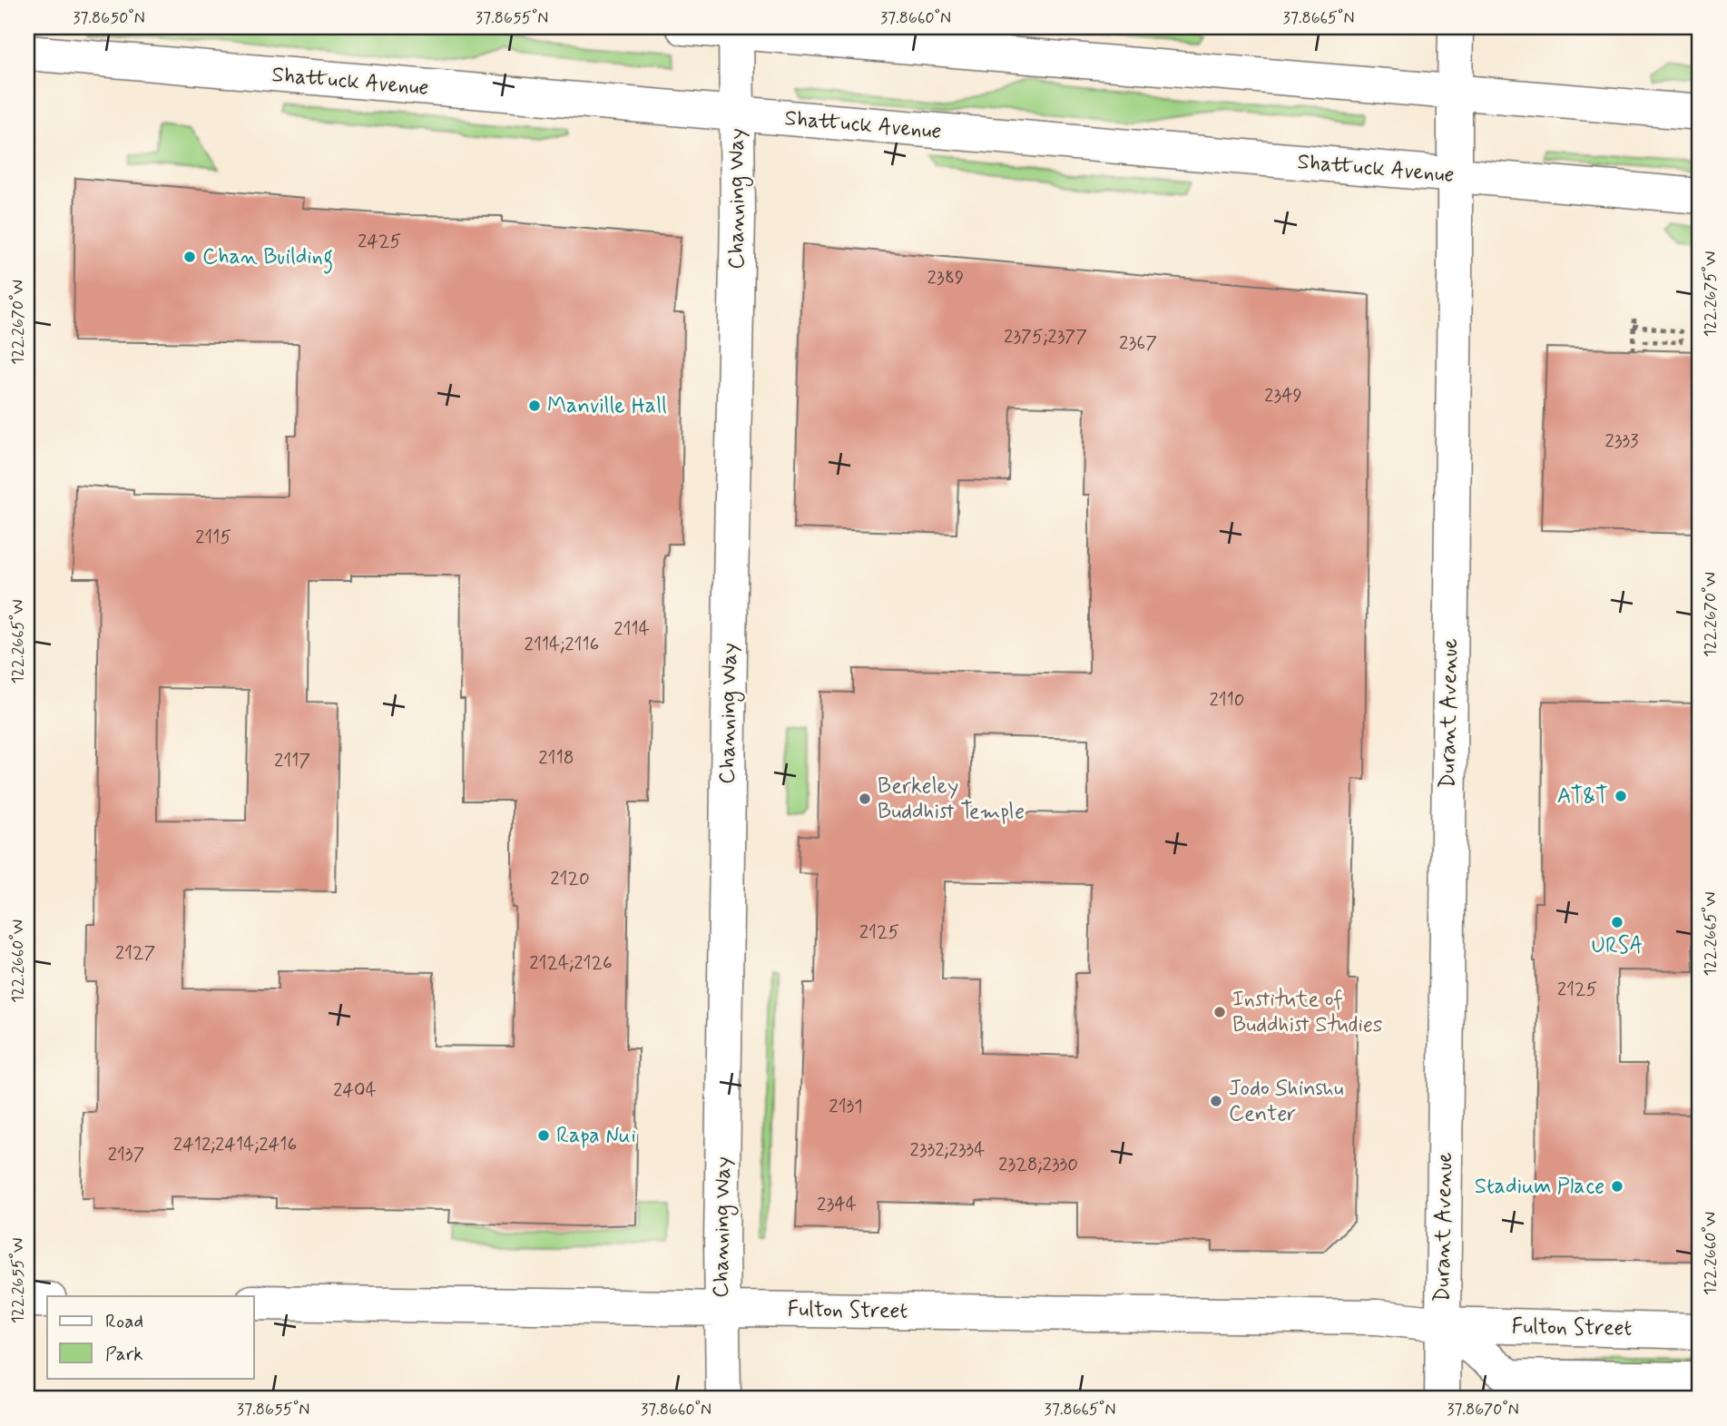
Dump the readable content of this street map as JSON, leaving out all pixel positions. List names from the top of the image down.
{
  "streets": {
    "main road": [
      "Shattuck Avenue",
      "Channing Way",
      "Durant Avenue",
      "Fulton Street"
    ]
  },
  "crossings": [
    ["Shattuck Avenue", "Channing Way"],
    ["Shattuck Avenue", "Durant Avenue"],
    ["Channing Way", "Fulton Street"],
    ["Durant Avenue", "Fulton Street"]
  ],
  "places": [
    "Chan Building",
    "Manville Hall",
    "AT&T",
    "Berkeley Buddhist Temple",
    "URSA",
    "Institute of Buddhist Studies",
    "Jodo Shinshu Center",
    "Rapa Nui",
    "Stadium Place"
  ],
  "house_numbers": [
    "2425",
    "2389",
    "2375;2377",
    "2367",
    "2349",
    "2333",
    "2115",
    "2114",
    "2114;2116",
    "2110",
    "2118",
    "2117",
    "2120",
    "2125",
    "2127",
    "2124;2126",
    "2125",
    "2404",
    "2131",
    "2412;2414;2416",
    "2332;2334",
    "2137",
    "2328;2330",
    "2344"
  ],
  "legend": ["Road", "Park"],
  "coordinates": [
    "37.8650°N",
    "37.8655°N",
    "37.8660°N",
    "37.8665°N",
    "122.2675°W",
    "122.2670°W",
    "122.2665°W",
    "122.2660°W",
    "122.2655°W",
    "37.8670°N"
  ]
}
